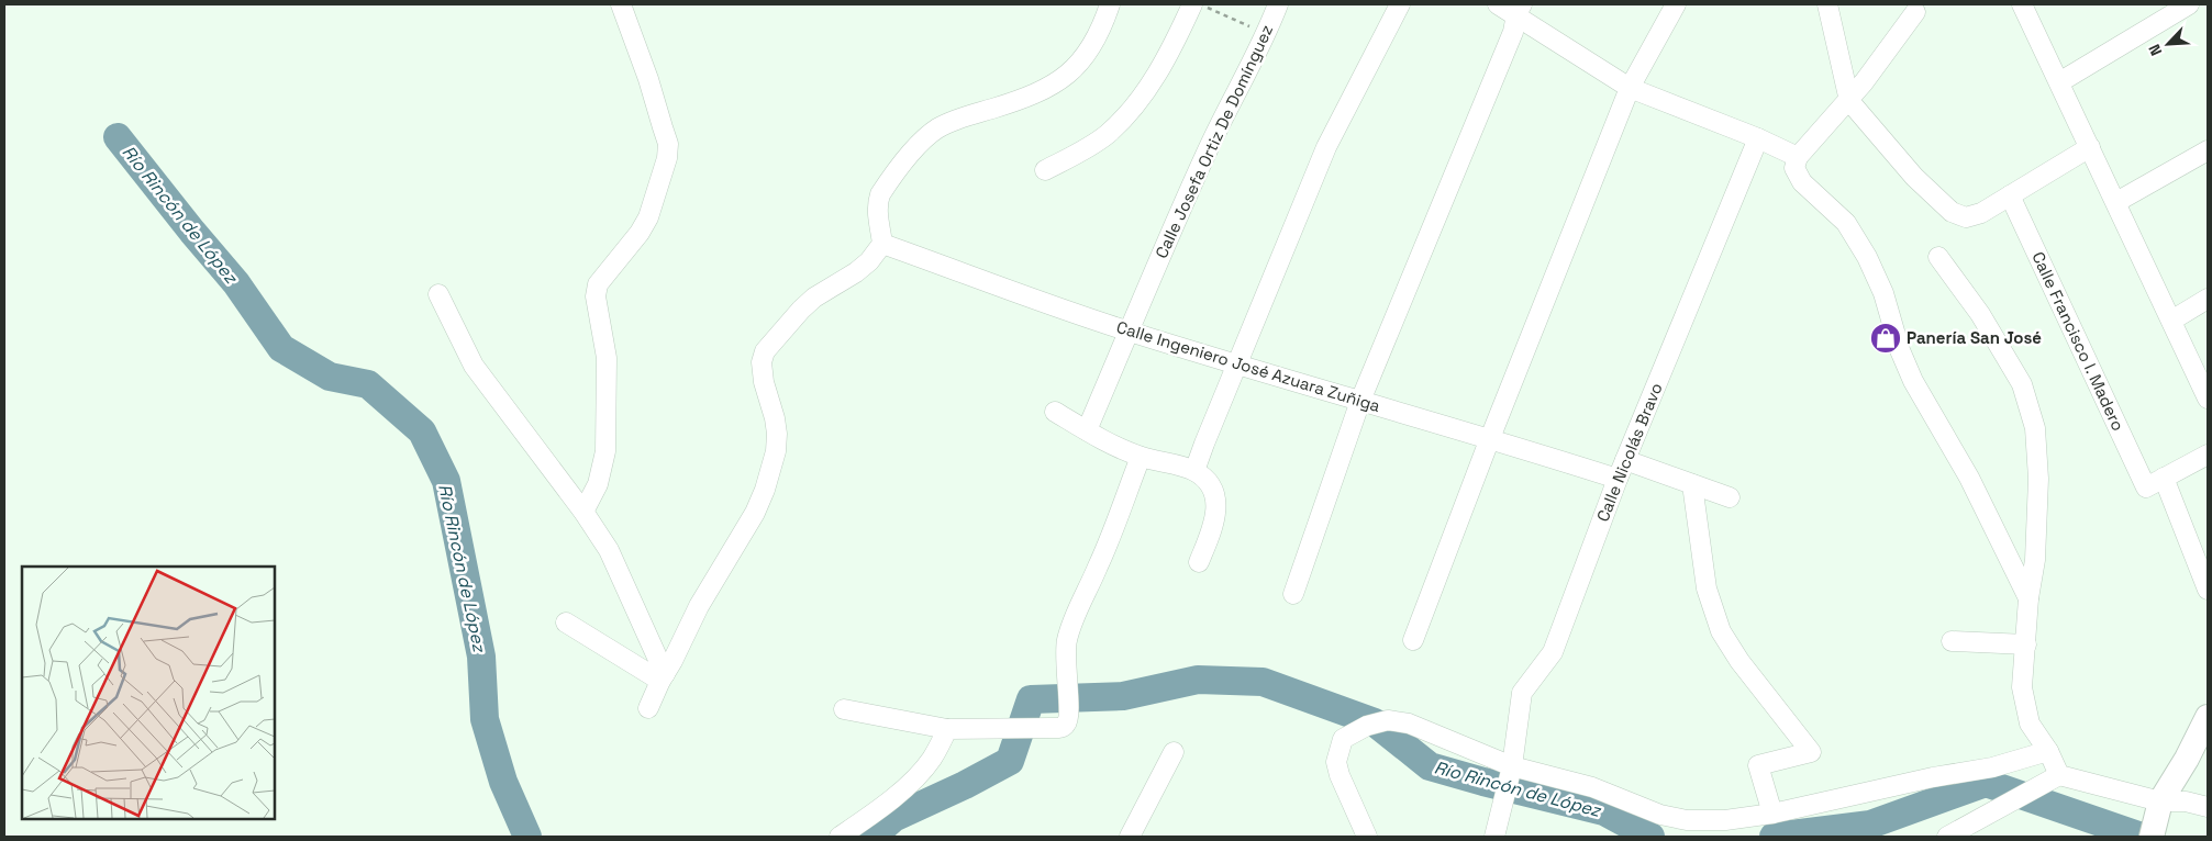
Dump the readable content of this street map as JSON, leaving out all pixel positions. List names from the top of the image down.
{
  "streets": {
    "street": [
      "Calle Josefa Ortiz De Domínguez",
      "Calle Francisco I. Madero",
      "Calle Ingeniero José Azuara Zuñiga",
      "Calle Nicolás Bravo"
    ]
  },
  "crossings": [
    ["Calle Josefa Ortiz De Domínguez", "Calle Ingeniero José Azuara Zuñiga"],
    ["Calle Ingeniero José Azuara Zuñiga", "Calle Nicolás Bravo"]
  ],
  "water": ["Río Rincón de López"],
  "places": {
    "shop": ["Panería San José"]
  },
  "north": "bottom left"
}
